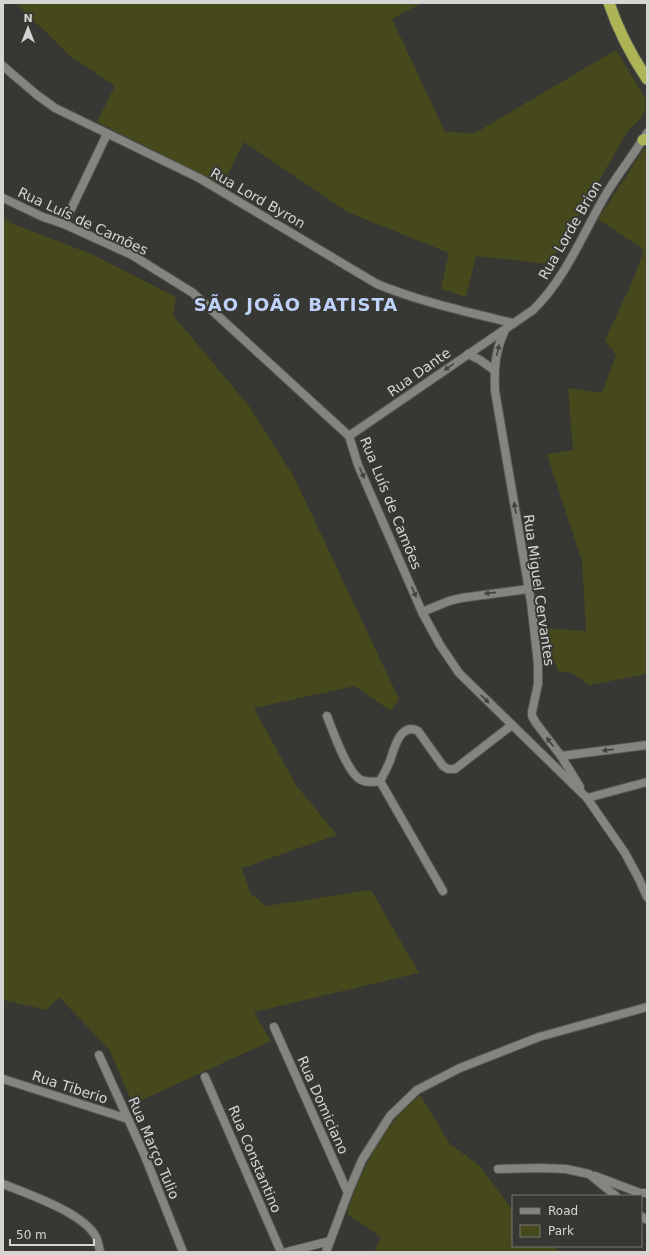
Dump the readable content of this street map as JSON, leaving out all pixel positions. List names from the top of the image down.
{
  "streets": {
    "street": [
      "Rua Lord Byron",
      "Rua Luís de Camões",
      "Rua Lorde Brion",
      "Rua Dante",
      "Rua Miguel Cervantes",
      "Rua Tiberio",
      "Rua Domiciano",
      "Rua Março Tulio",
      "Rua Constantino"
    ]
  },
  "crossings": [
    ["Rua Lord Byron", "Rua Lorde Brion"],
    ["Rua Luís de Camões", "Rua Dante"],
    ["Rua Luís de Camões", "Rua Miguel Cervantes"],
    ["Rua Lorde Brion", "Rua Dante"],
    ["Rua Lorde Brion", "Rua Miguel Cervantes"],
    ["Rua Dante", "Rua Miguel Cervantes"],
    ["Rua Tiberio", "Rua Março Tulio"]
  ],
  "one_way": ["Rua Dante", "Rua Miguel Cervantes"],
  "districts": ["SÃO JOÃO BATISTA"],
  "legend": ["Road", "Park"],
  "scale_bar": "50 m",
  "north": "top"
}
